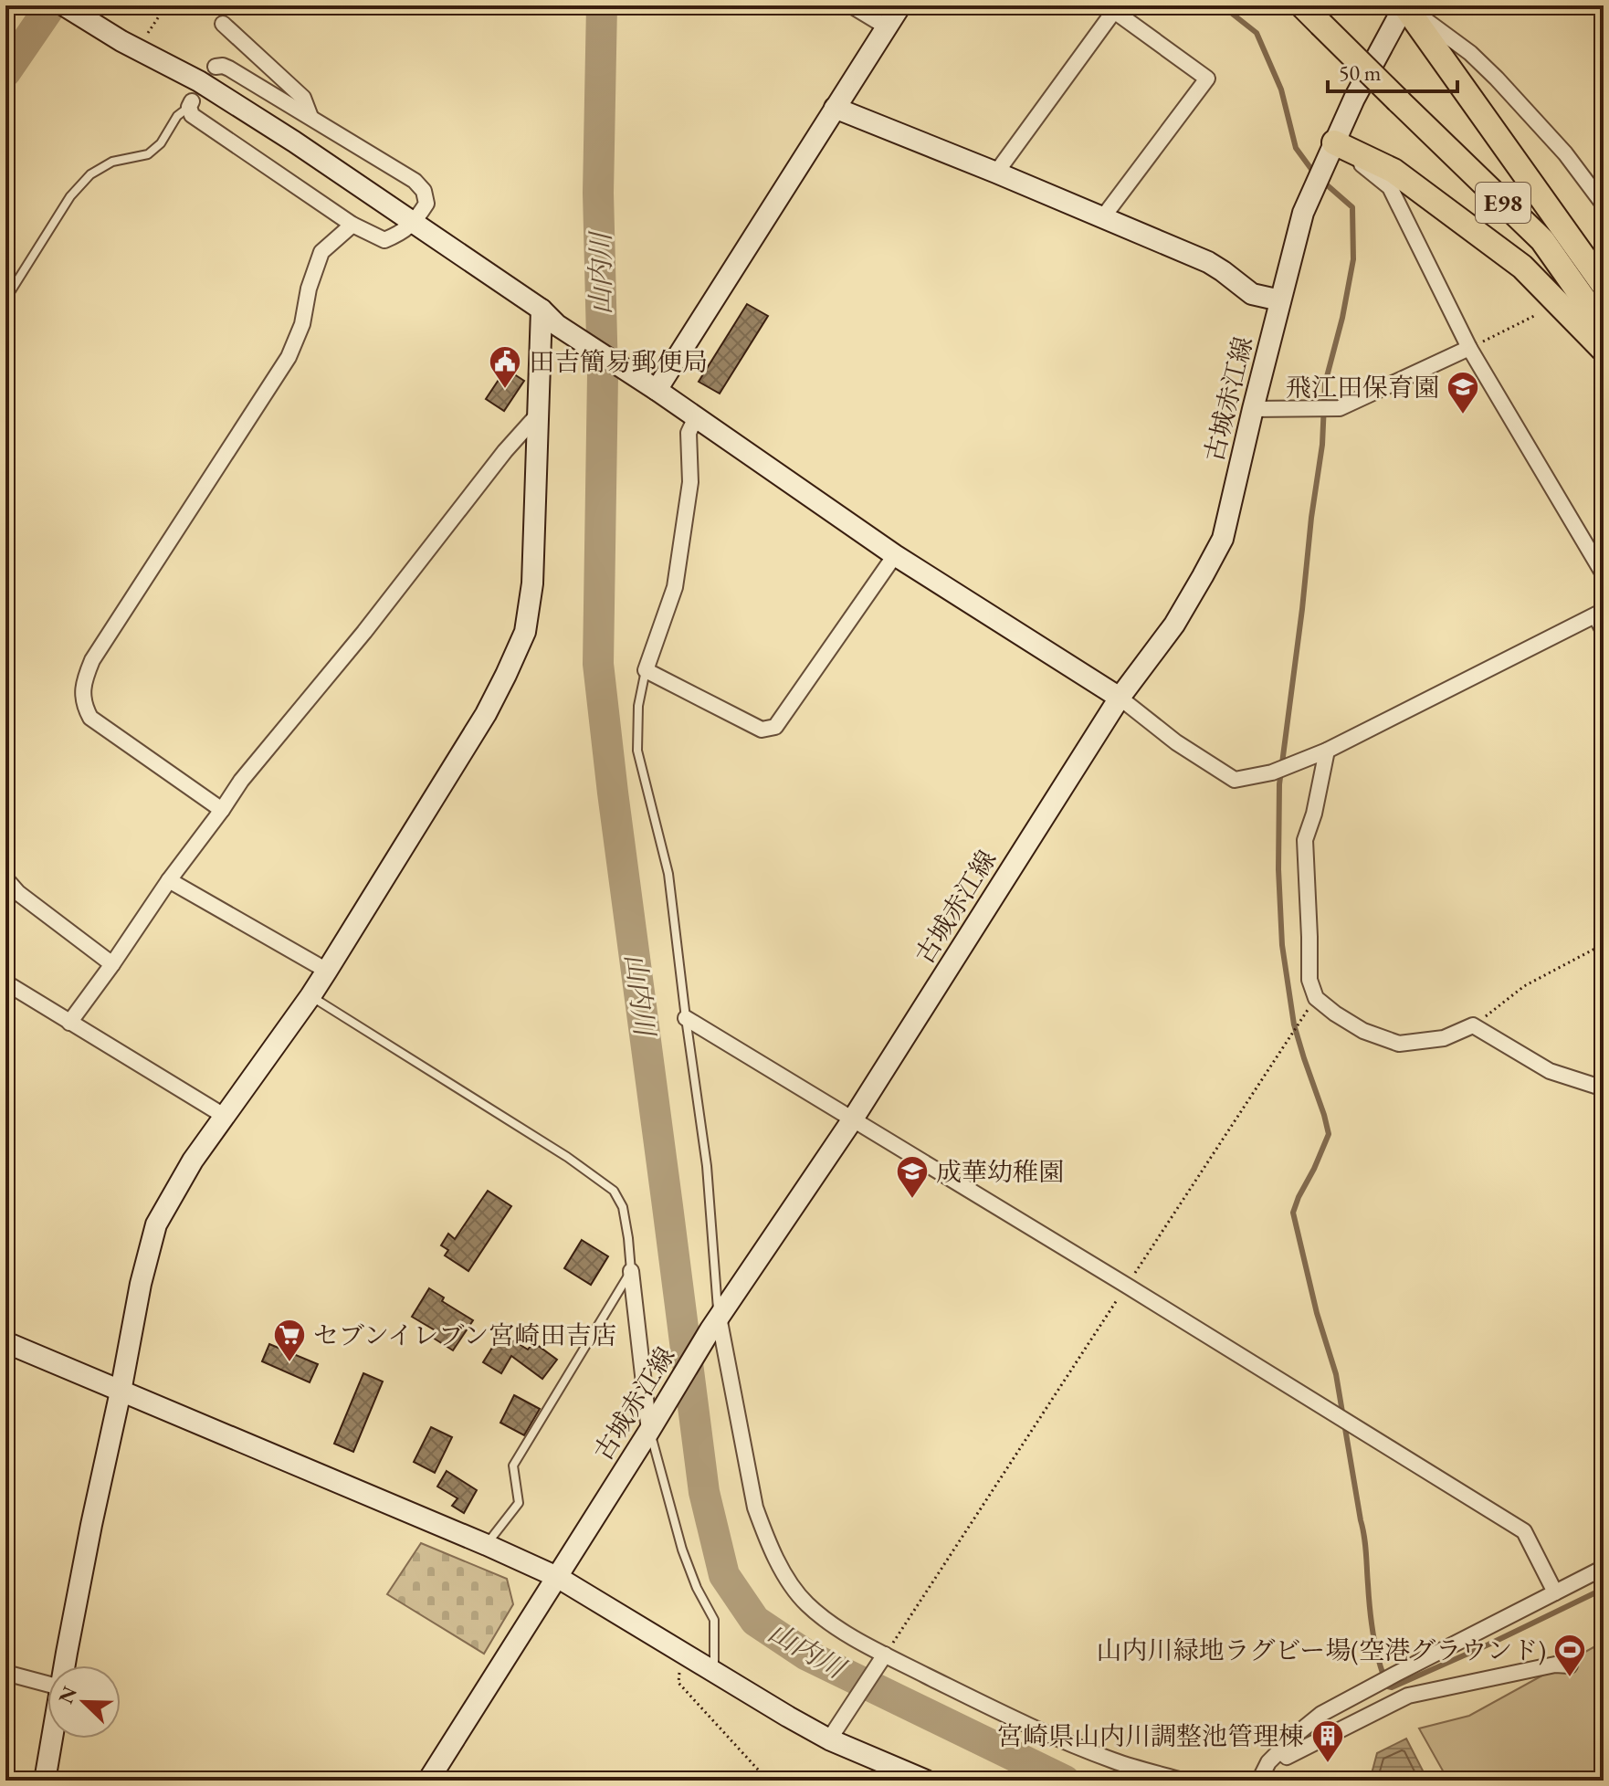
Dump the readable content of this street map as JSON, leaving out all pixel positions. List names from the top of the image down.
{
  "streets": {
    "main road": ["E98"],
    "street": ["古城赤江線"]
  },
  "water": ["山内川"],
  "places": {
    "public building": ["田吉簡易郵便局"],
    "school or university": ["飛江田保育園", "成華幼稚園"],
    "supermarket": ["セブンイレブン宮崎田吉店"],
    "sports": ["山内川緑地ラグビー場(空港グラウンド)"],
    "building": ["宮崎県山内川調整池管理棟"]
  },
  "scale_bar": "50 m",
  "north": "top left"
}
